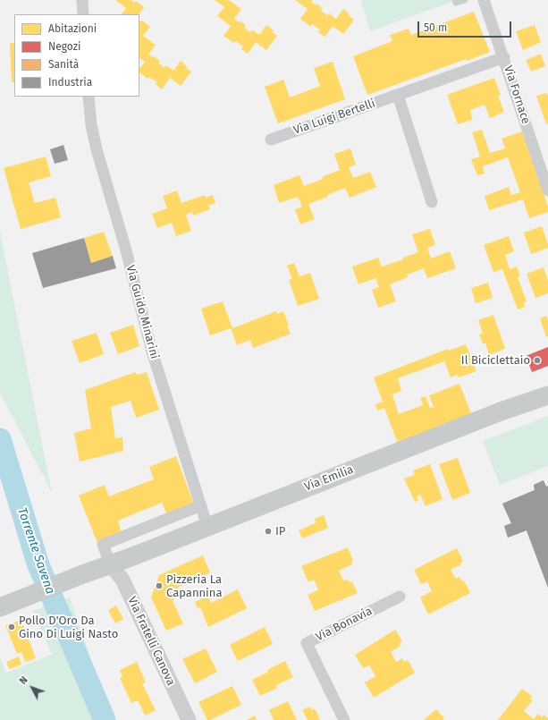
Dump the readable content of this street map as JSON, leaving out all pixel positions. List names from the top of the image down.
{
  "streets": {
    "main road": ["Via Emilia"],
    "street": [
      "Via Fornace",
      "Via Luigi Bertelli",
      "Via Guido Minarini",
      "Via Bonavia",
      "Via Fratelli Canova"
    ]
  },
  "crossings": [
    ["Via Fornace", "Via Luigi Bertelli"],
    ["Via Guido Minarini", "Via Emilia"],
    ["Via Emilia", "Via Fratelli Canova"]
  ],
  "water": ["Torrente Savena"],
  "places": [
    "Il Biciclettaio",
    "IP",
    "Pizzeria La Capannina",
    "Pollo D'Oro Da Gino Di Luigi Nasto"
  ],
  "legend": [
    "Abitazioni",
    "Negozi",
    "Sanità",
    "Industria"
  ],
  "scale_bar": "50 m",
  "north": "top left"
}
